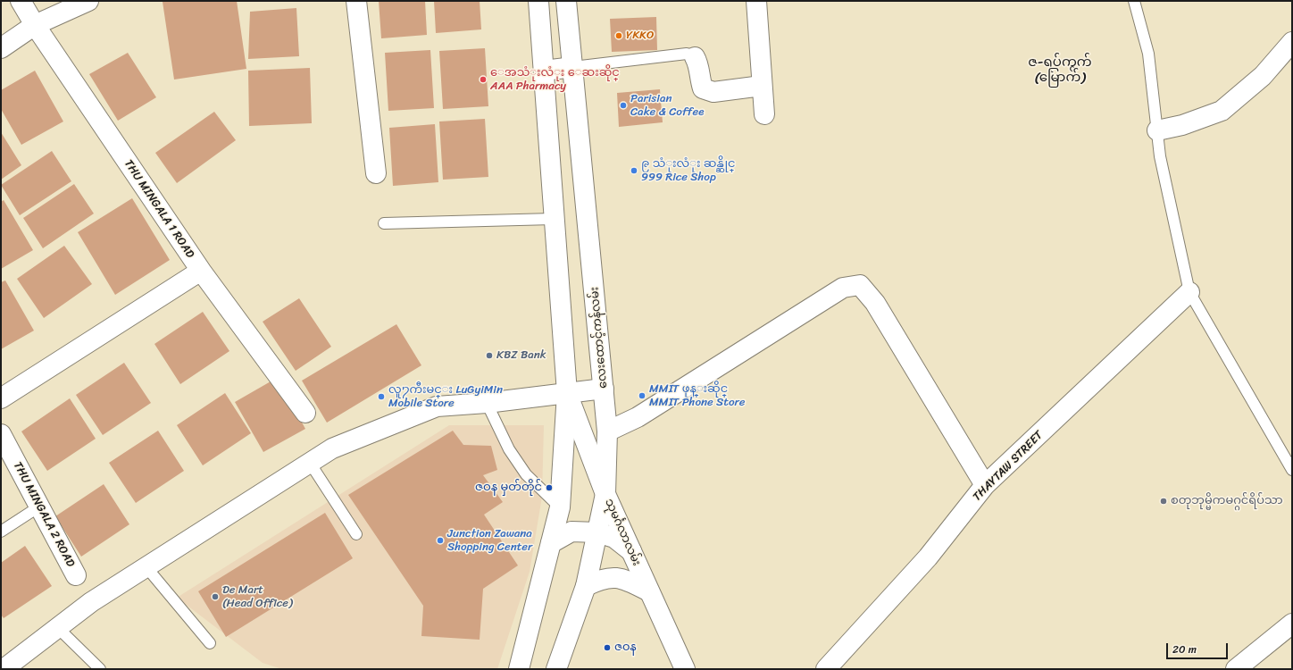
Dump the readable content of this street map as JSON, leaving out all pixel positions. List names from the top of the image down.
{
  "streets": {
    "street": [
      "THU MINGALA 1 ROAD",
      "လေးထောင့်ကန်လမ်း",
      "THAYTAW STREET",
      "THU MINGALA 2 ROAD",
      "သုမင်္ဂလာလမ်း"
    ]
  },
  "crossings": [
    ["လေးထောင့်ကန်လမ်း", "သုမင်္ဂလာလမ်း"]
  ],
  "districts": ["ဇ-ရပ်ကွက် (မြောက်)"],
  "places": [
    "YKKO",
    "ေအသံုးလံုး ေဆးဆိုင္ AAA Pharmacy",
    "Parisian Cake & Coffee",
    "၉ သံုးလံုး ဆန္ဆိုင္ 999 Rice Shop",
    "KBZ Bank",
    "MMIT ဖုန္းဆိုင္ MMIT Phone Store",
    "လူ႒ကီးမင္း LuGyiMin Mobile Store",
    "ဇဝန မှတ်တိုင်",
    "စတုဘုမ္မိကမဂ္ဂင်ရိပ်သာ",
    "Junction Zawana Shopping Center",
    "De Mart (Head Office)",
    "ဇ၀န"
  ],
  "scale_bar": "20 m"
}
